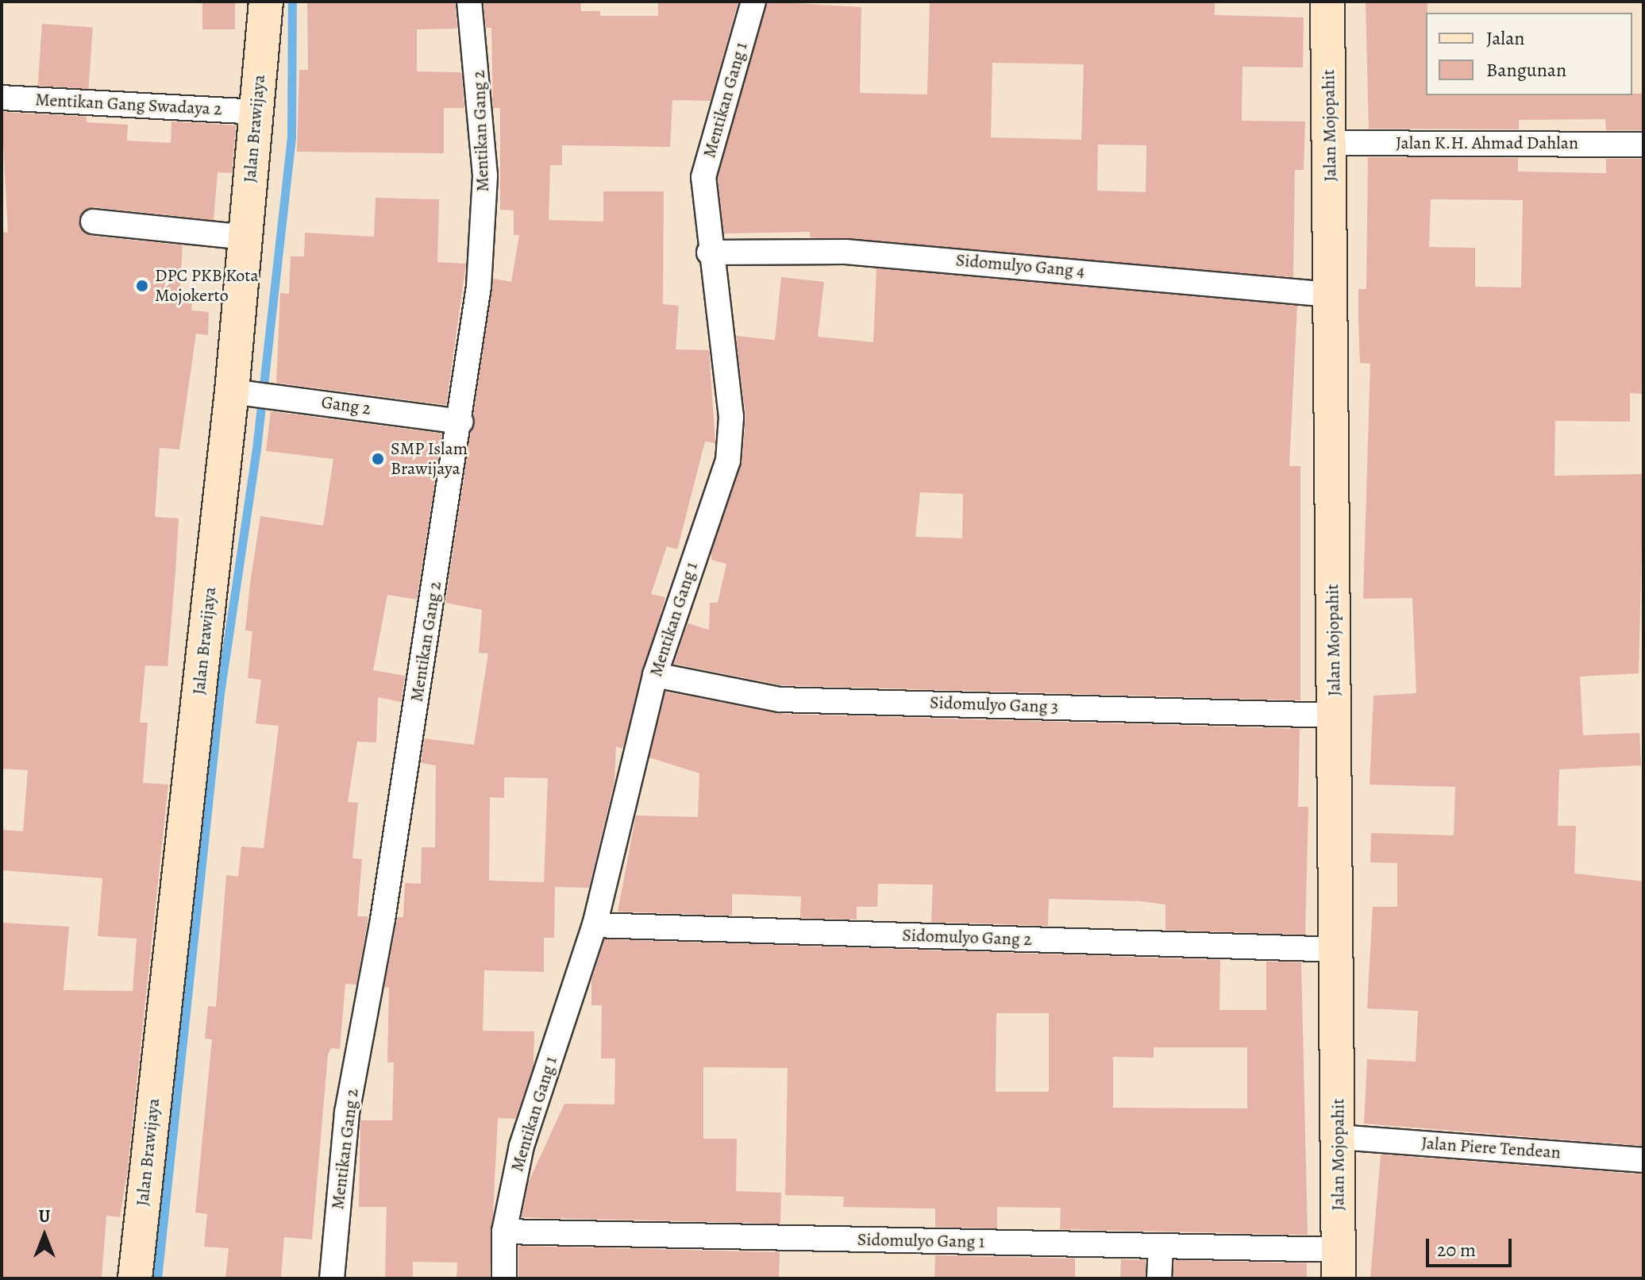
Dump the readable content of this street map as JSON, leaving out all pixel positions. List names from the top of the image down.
{
  "streets": {
    "main road": ["Jalan Mojopahit", "Jalan Brawijaya"],
    "street": [
      "Mentikan Gang 1",
      "Mentikan Gang Swadaya 2",
      "Mentikan Gang 2",
      "Jalan K.H. Ahmad Dahlan",
      "Sidomulyo Gang 4",
      "Gang 2",
      "Sidomulyo Gang 3",
      "Sidomulyo Gang 2",
      "Jalan Piere Tendean",
      "Sidomulyo Gang 1"
    ]
  },
  "crossings": [
    ["Mentikan Gang 1", "Sidomulyo Gang 4"],
    ["Mentikan Gang 1", "Sidomulyo Gang 3"],
    ["Mentikan Gang 1", "Sidomulyo Gang 2"],
    ["Mentikan Gang 1", "Sidomulyo Gang 1"],
    ["Mentikan Gang Swadaya 2", "Jalan Brawijaya"],
    ["Jalan Mojopahit", "Jalan K.H. Ahmad Dahlan"],
    ["Jalan Mojopahit", "Sidomulyo Gang 4"],
    ["Jalan Mojopahit", "Sidomulyo Gang 3"],
    ["Jalan Mojopahit", "Sidomulyo Gang 2"],
    ["Jalan Mojopahit", "Jalan Piere Tendean"],
    ["Jalan Mojopahit", "Sidomulyo Gang 1"],
    ["Jalan Brawijaya", "Gang 2"],
    ["Mentikan Gang 2", "Gang 2"]
  ],
  "places": ["DPC PKB Kota Mojokerto", "SMP Islam Brawijaya"],
  "legend": ["Jalan", "Bangunan"],
  "scale_bar": "20 m",
  "north": "top"
}
